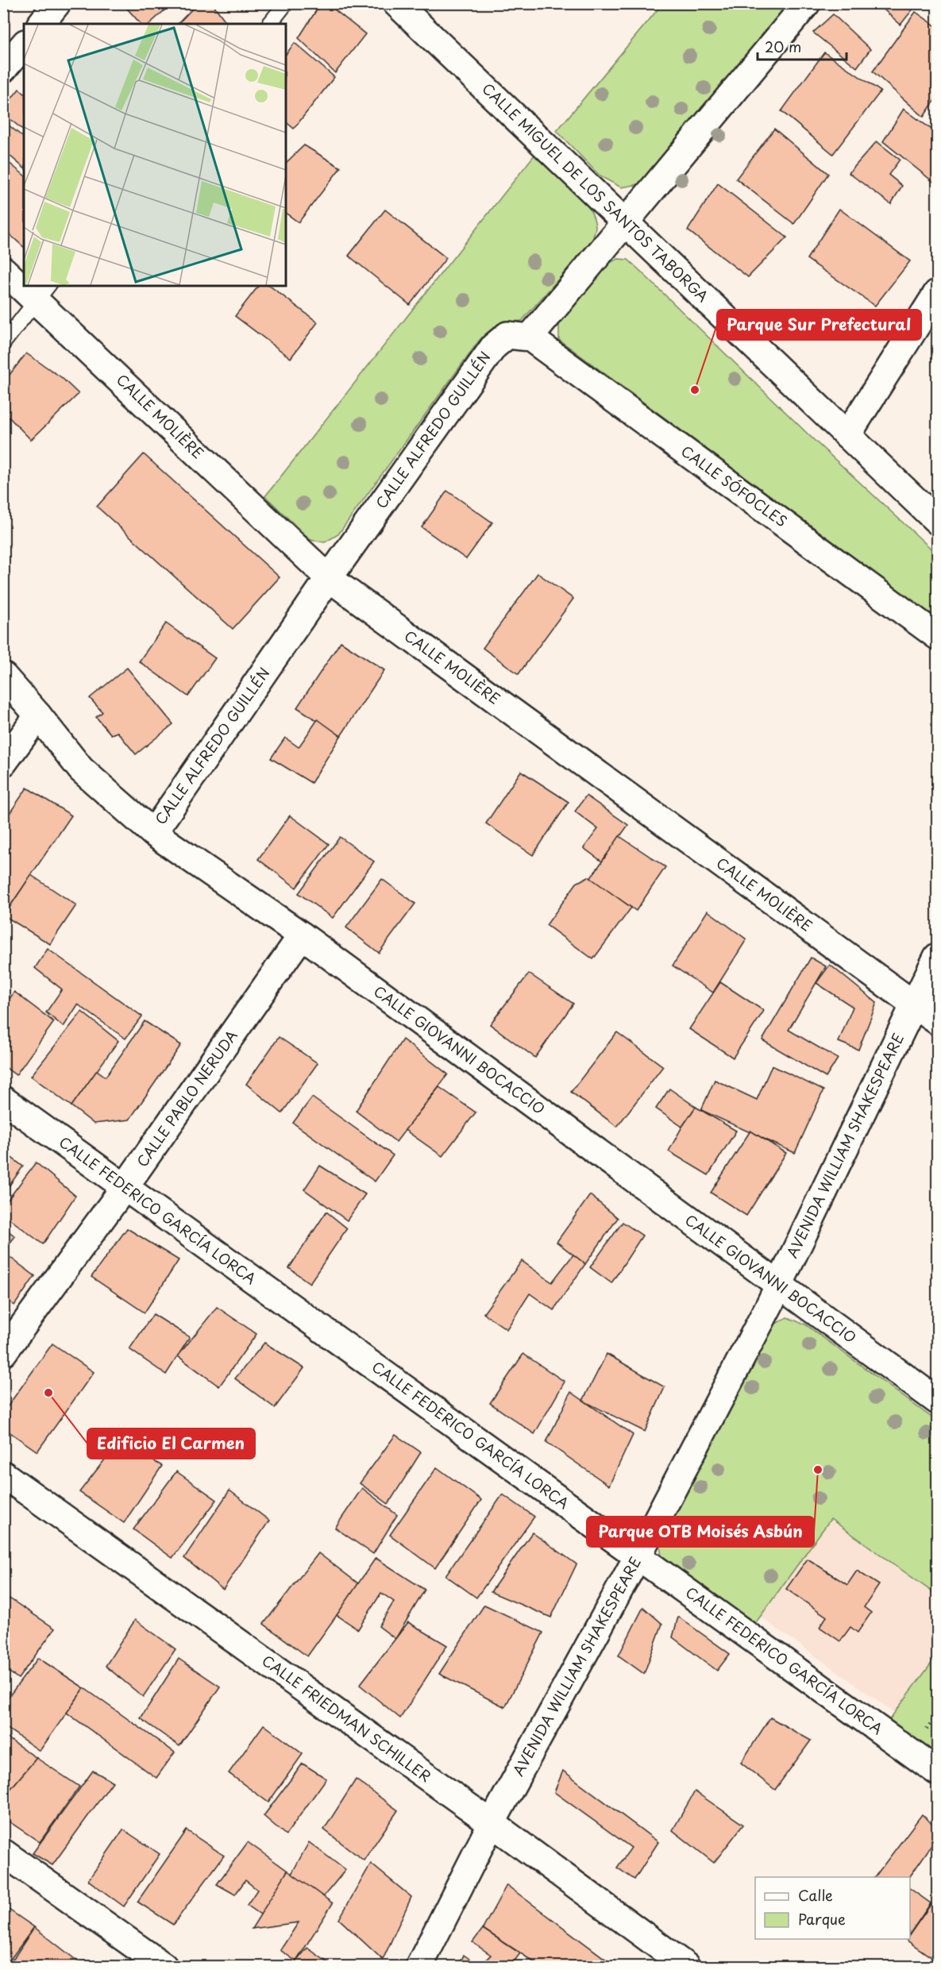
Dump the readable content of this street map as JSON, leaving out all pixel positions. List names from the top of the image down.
{
  "streets": {
    "street": [
      "CALLE MIGUEL DE LOS SANTOS TABORGA",
      "CALLE MOLIÈRE",
      "CALLE ALFREDO GUILLÉN",
      "CALLE SÓFOCLES",
      "CALLE GIOVANNI BOCACCIO",
      "CALLE PABLO NERUDA",
      "AVENIDA WILLIAM SHAKESPEARE",
      "CALLE FEDERICO GARCÍA LORCA",
      "CALLE FRIEDMAN SCHILLER"
    ]
  },
  "crossings": [
    ["CALLE MOLIÈRE", "CALLE ALFREDO GUILLÉN"],
    ["CALLE MOLIÈRE", "AVENIDA WILLIAM SHAKESPEARE"],
    ["CALLE ALFREDO GUILLÉN", "CALLE SÓFOCLES"],
    ["CALLE ALFREDO GUILLÉN", "CALLE GIOVANNI BOCACCIO"],
    ["CALLE GIOVANNI BOCACCIO", "CALLE PABLO NERUDA"],
    ["CALLE GIOVANNI BOCACCIO", "AVENIDA WILLIAM SHAKESPEARE"],
    ["CALLE PABLO NERUDA", "CALLE FEDERICO GARCÍA LORCA"],
    ["AVENIDA WILLIAM SHAKESPEARE", "CALLE FEDERICO GARCÍA LORCA"],
    ["AVENIDA WILLIAM SHAKESPEARE", "CALLE FRIEDMAN SCHILLER"]
  ],
  "places": ["Parque Sur Prefectural", "Edificio El Carmen", "Parque OTB Moisés Asbún"],
  "legend": ["Calle", "Parque"],
  "scale_bar": "20 m"
}
